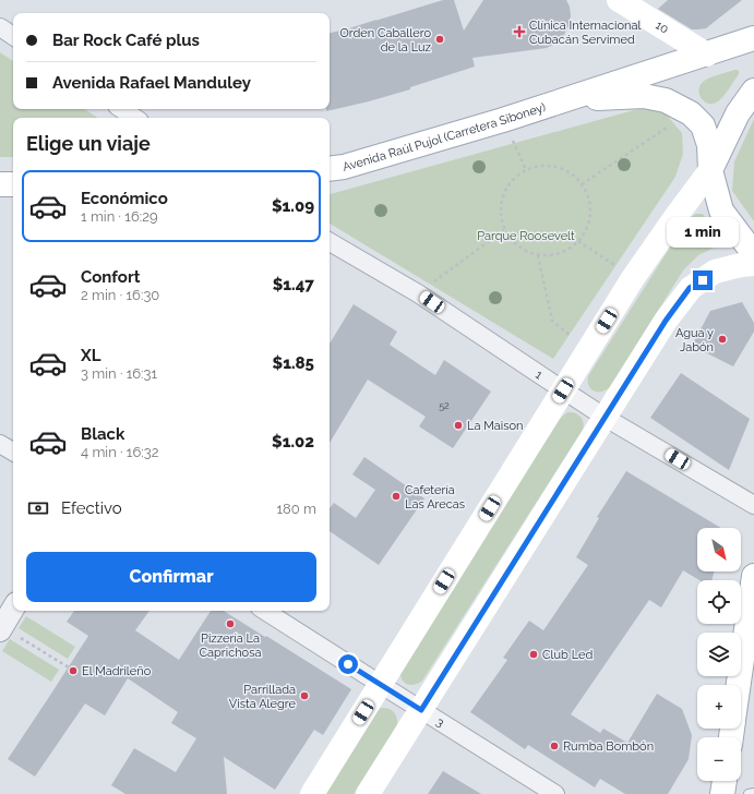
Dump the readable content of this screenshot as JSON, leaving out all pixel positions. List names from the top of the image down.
{
  "streets": {
    "main road": ["10", "Avenida Raúl Pujol (Carretera Siboney)"],
    "street": ["1", "3"]
  },
  "crossings": [
    ["10", "Avenida Raúl Pujol (Carretera Siboney)"]
  ],
  "parks": ["Parque Roosevelt"],
  "places": {
    "health": ["Clínica Internacional Cubacán Servimed"],
    "other": [
      "Orden Caballero de la Luz",
      "Agua y Jabón",
      "La Maison",
      "Cafetería Las Arecas",
      "Pizzería La Caprichosa",
      "Club Led",
      "El Madrileño",
      "Parrillada Vista Alegre",
      "Rumba Bombón"
    ]
  },
  "house_numbers": ["52"],
  "north": "bottom right",
  "page": {
    "banner": ["Bar Rock Café plus", "Avenida Rafael Manduley"],
    "heading": "Elige un viaje",
    "list": [
      {
        "name": "Económico",
        "note": "1 min · 16:29",
        "value": "$1.09"
      },
      {
        "name": "Confort",
        "note": "2 min · 16:30",
        "value": "$1.47"
      },
      {
        "name": "XL",
        "note": "3 min · 16:31",
        "value": "$1.85"
      },
      {
        "name": "Black",
        "note": "4 min · 16:32",
        "value": "$1.02"
      }
    ],
    "bubble": "1 min",
    "pay": ["Efectivo", "180 m"],
    "map_buttons": ["+", "−"],
    "buttons": "Confirmar"
  }
}
